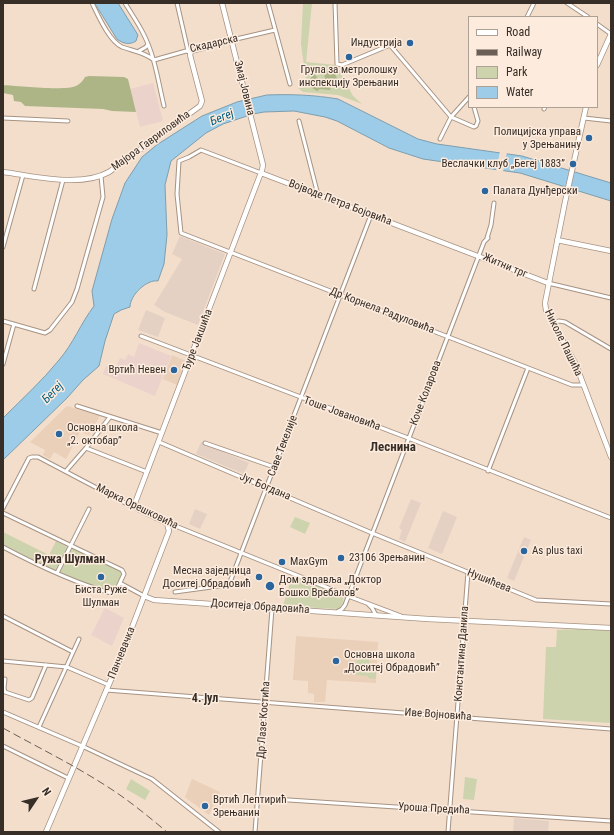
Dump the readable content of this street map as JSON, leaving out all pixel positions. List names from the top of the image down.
{
  "streets": {
    "street": [
      "Скадарска",
      "Змај Јовина",
      "Мајора Гавриловића",
      "Војводе Петра Бојовића",
      "Житни трг",
      "Др Корнела Радуловића",
      "Ђуре Јакшића",
      "Николе Пашића",
      "Коче Коларова",
      "Тоше Јовановића",
      "Саве Текелије",
      "Југ Богдана",
      "Марка Орешковића",
      "Нушићева",
      "Доситеја Обрадовића",
      "Панчевачка",
      "Константина Данила",
      "Иве Војновића",
      "Др Лазе Костића",
      "Уроша Предића"
    ]
  },
  "crossings": [
    ["Скадарска", "Змај Јовина"],
    ["Скадарска", "Мајора Гавриловића"],
    ["Змај Јовина", "Војводе Петра Бојовића"],
    ["Змај Јовина", "Ђуре Јакшића"],
    ["Војводе Петра Бојовића", "Житни трг"],
    ["Војводе Петра Бојовића", "Др Корнела Радуловића"],
    ["Војводе Петра Бојовића", "Ђуре Јакшића"],
    ["Војводе Петра Бојовића", "Коче Коларова"],
    ["Војводе Петра Бојовића", "Саве Текелије"],
    ["Житни трг", "Николе Пашића"],
    ["Житни трг", "Коче Коларова"],
    ["Др Корнела Радуловића", "Ђуре Јакшића"],
    ["Др Корнела Радуловића", "Николе Пашића"],
    ["Др Корнела Радуловића", "Коче Коларова"],
    ["Др Корнела Радуловића", "Саве Текелије"],
    ["Ђуре Јакшића", "Тоше Јовановића"],
    ["Ђуре Јакшића", "Југ Богдана"],
    ["Ђуре Јакшића", "Марка Орешковића"],
    ["Коче Коларова", "Тоше Јовановића"],
    ["Коче Коларова", "Југ Богдана"],
    ["Коче Коларова", "Нушићева"],
    ["Коче Коларова", "Доситеја Обрадовића"],
    ["Тоше Јовановића", "Саве Текелије"],
    ["Саве Текелије", "Југ Богдана"],
    ["Саве Текелије", "Марка Орешковића"],
    ["Југ Богдана", "Нушићева"],
    ["Марка Орешковића", "Панчевачка"],
    ["Нушићева", "Константина Данила"],
    ["Доситеја Обрадовића", "Панчевачка"],
    ["Доситеја Обрадовића", "Константина Данила"],
    ["Доситеја Обрадовића", "Др Лазе Костића"],
    ["Панчевачка", "Иве Војновића"],
    ["Константина Данила", "Иве Војновића"],
    ["Константина Данила", "Уроша Предића"],
    ["Иве Војновића", "Др Лазе Костића"],
    ["Др Лазе Костића", "Уроша Предића"]
  ],
  "districts": ["Леснина", "Ружа Шулман", "4. јул"],
  "water": ["Бегеј"],
  "places": [
    "Индустрија",
    "Група за метролошку инспекцију Зрењанин",
    "Полицијска управа у Зрењанину",
    "Веслачки клуб „Бегеј 1883”",
    "Палата Дунђерски",
    "Вртић Невен",
    "Основна школа „2. октобар”",
    "As plus taxi",
    "23106 Зрењанин",
    "MaxGym",
    "Биста Руже Шулман",
    "Месна заједница Доситеј Обрадовић",
    "Дом здравља „Доктор Бошко Вребалов”",
    "Основна школа „Доситеј Обрадовић”",
    "Вртић Лептирић Зрењанин"
  ],
  "legend": [
    "Road",
    "Railway",
    "Park",
    "Water"
  ],
  "north": "top right"
}
